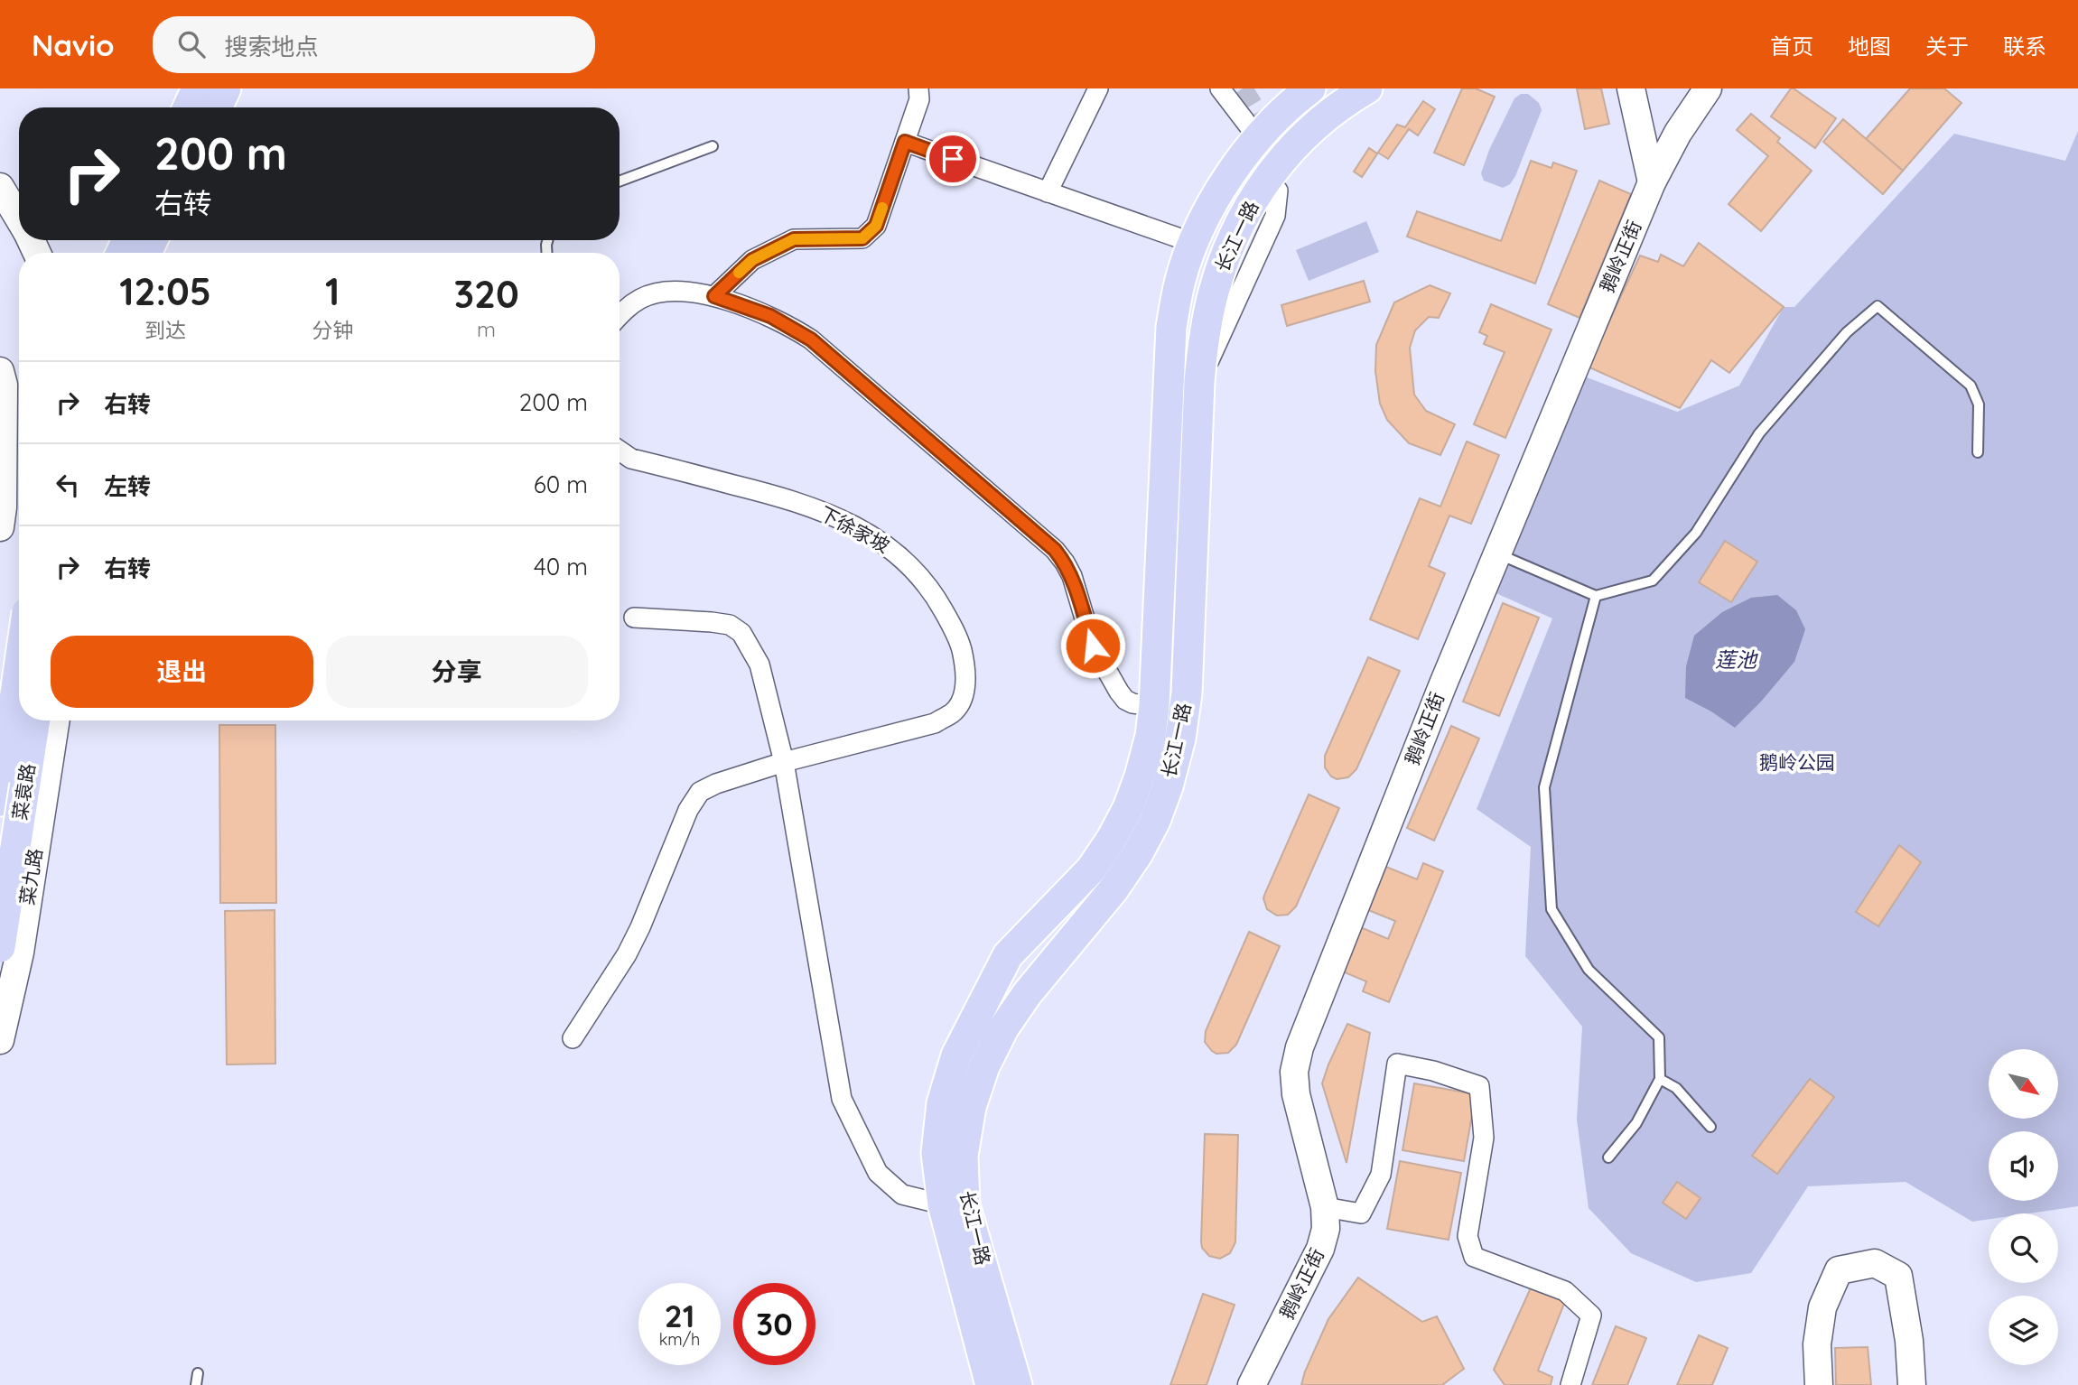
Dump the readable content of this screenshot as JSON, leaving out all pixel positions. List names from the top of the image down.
{
  "streets": {
    "main road": ["长江一路", "菜袁路"],
    "street": ["鹅岭正街", "下徐家坡", "菜九路"]
  },
  "water": ["莲池"],
  "parks": ["鹅岭公园"],
  "north": "bottom right",
  "page": {
    "header": "Navio",
    "search": "搜索地点",
    "nav": [
      "首页",
      "地图",
      "关于",
      "联系"
    ],
    "turn": ["200 m", "右转"],
    "eta": [
      "12:05",
      "到达",
      "1",
      "分钟",
      "320",
      "m"
    ],
    "list": [
      {
        "name": "右转",
        "value": "200 m"
      },
      {
        "name": "左转",
        "value": "60 m"
      },
      {
        "name": "右转",
        "value": "40 m"
      }
    ],
    "buttons": ["退出", "分享"],
    "speed": "21 km/h",
    "limit": "30"
  }
}
